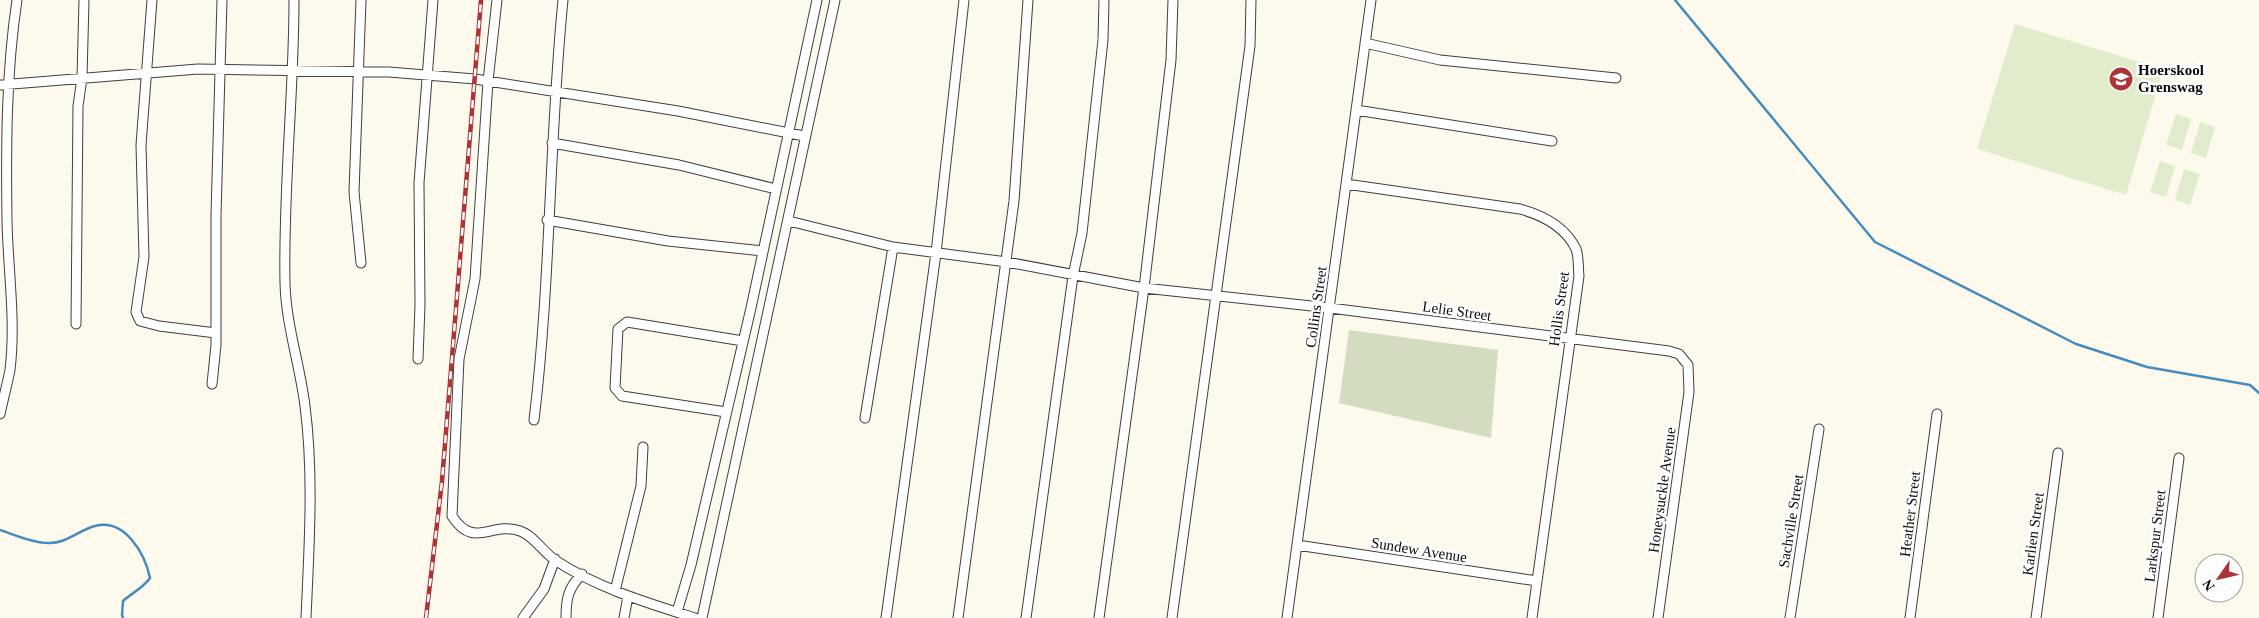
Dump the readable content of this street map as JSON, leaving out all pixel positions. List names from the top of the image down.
{
  "streets": {
    "street": [
      "Collins Street",
      "Hollis Street",
      "Lelie Street",
      "Honeysuckle Avenue",
      "Heather Street",
      "Sachville Street",
      "Karlien Street",
      "Larkspur Street",
      "Sundew Avenue"
    ]
  },
  "crossings": [
    ["Collins Street", "Hollis Street"],
    ["Collins Street", "Lelie Street"],
    ["Collins Street", "Sundew Avenue"],
    ["Hollis Street", "Lelie Street"],
    ["Hollis Street", "Sundew Avenue"],
    ["Lelie Street", "Honeysuckle Avenue"]
  ],
  "places": {
    "school or university": ["Hoerskool Grenswag"]
  },
  "north": "bottom left"
}
